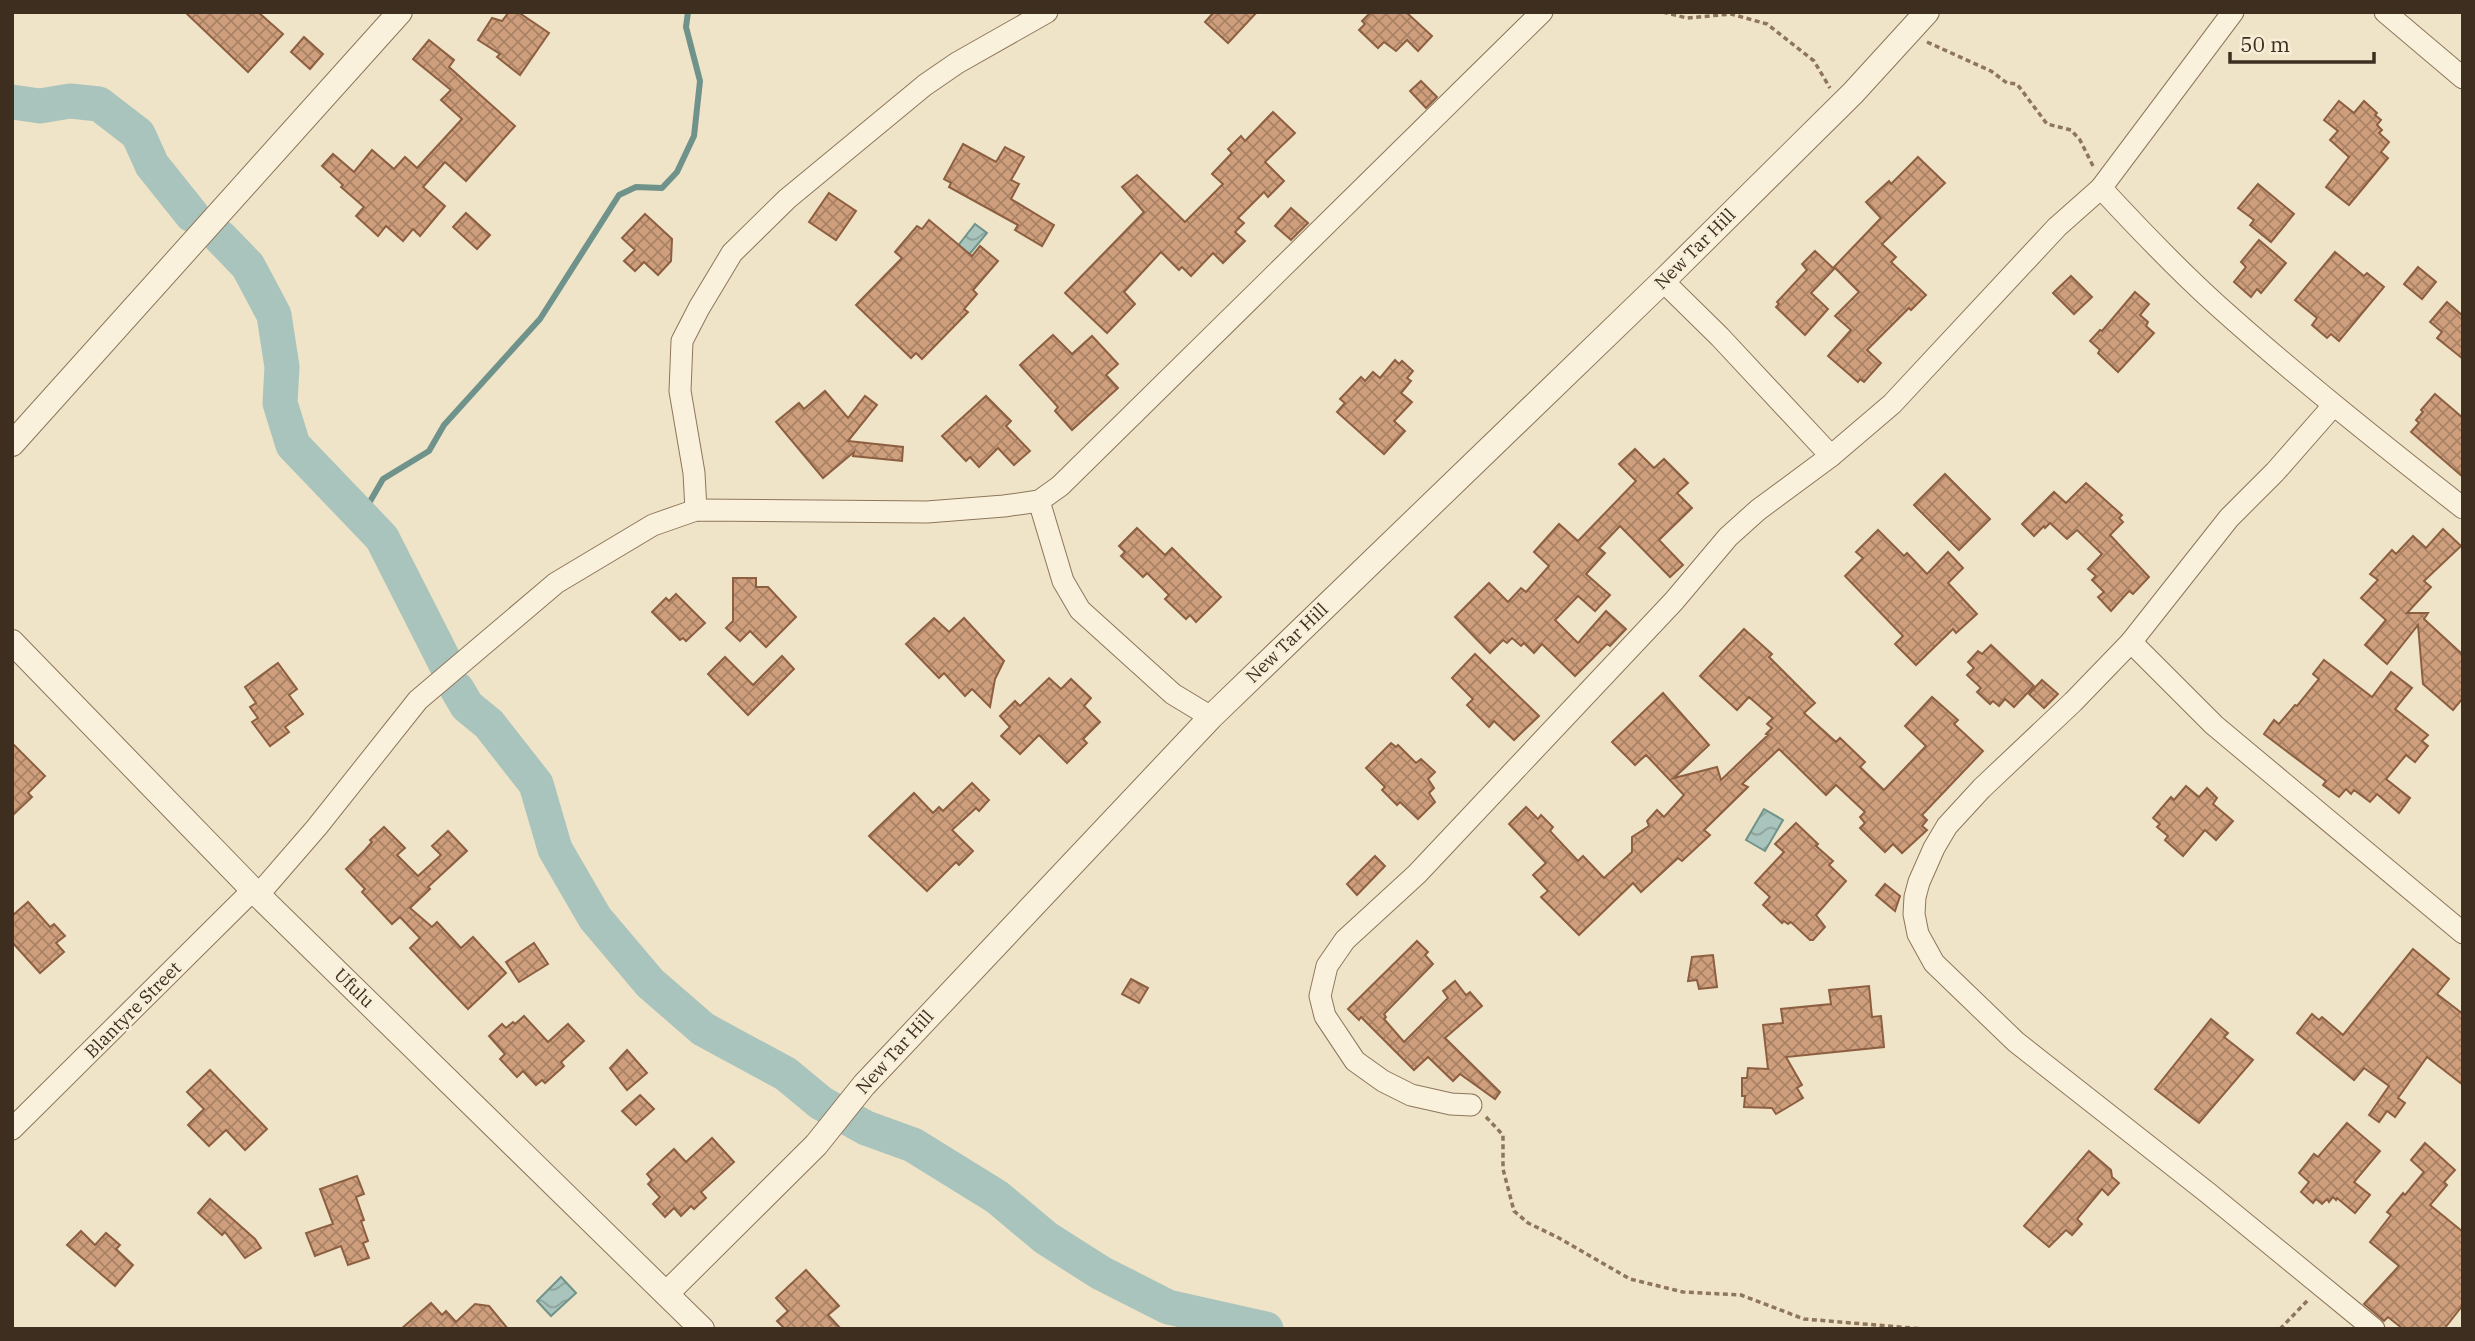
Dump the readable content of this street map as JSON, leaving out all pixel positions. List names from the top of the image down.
{
  "streets": {
    "street": ["New Tar Hill", "Ufulu", "Blantyre Street"]
  },
  "crossings": [
    ["New Tar Hill", "Ufulu"],
    ["Ufulu", "Blantyre Street"]
  ],
  "scale_bar": "50 m"
}
